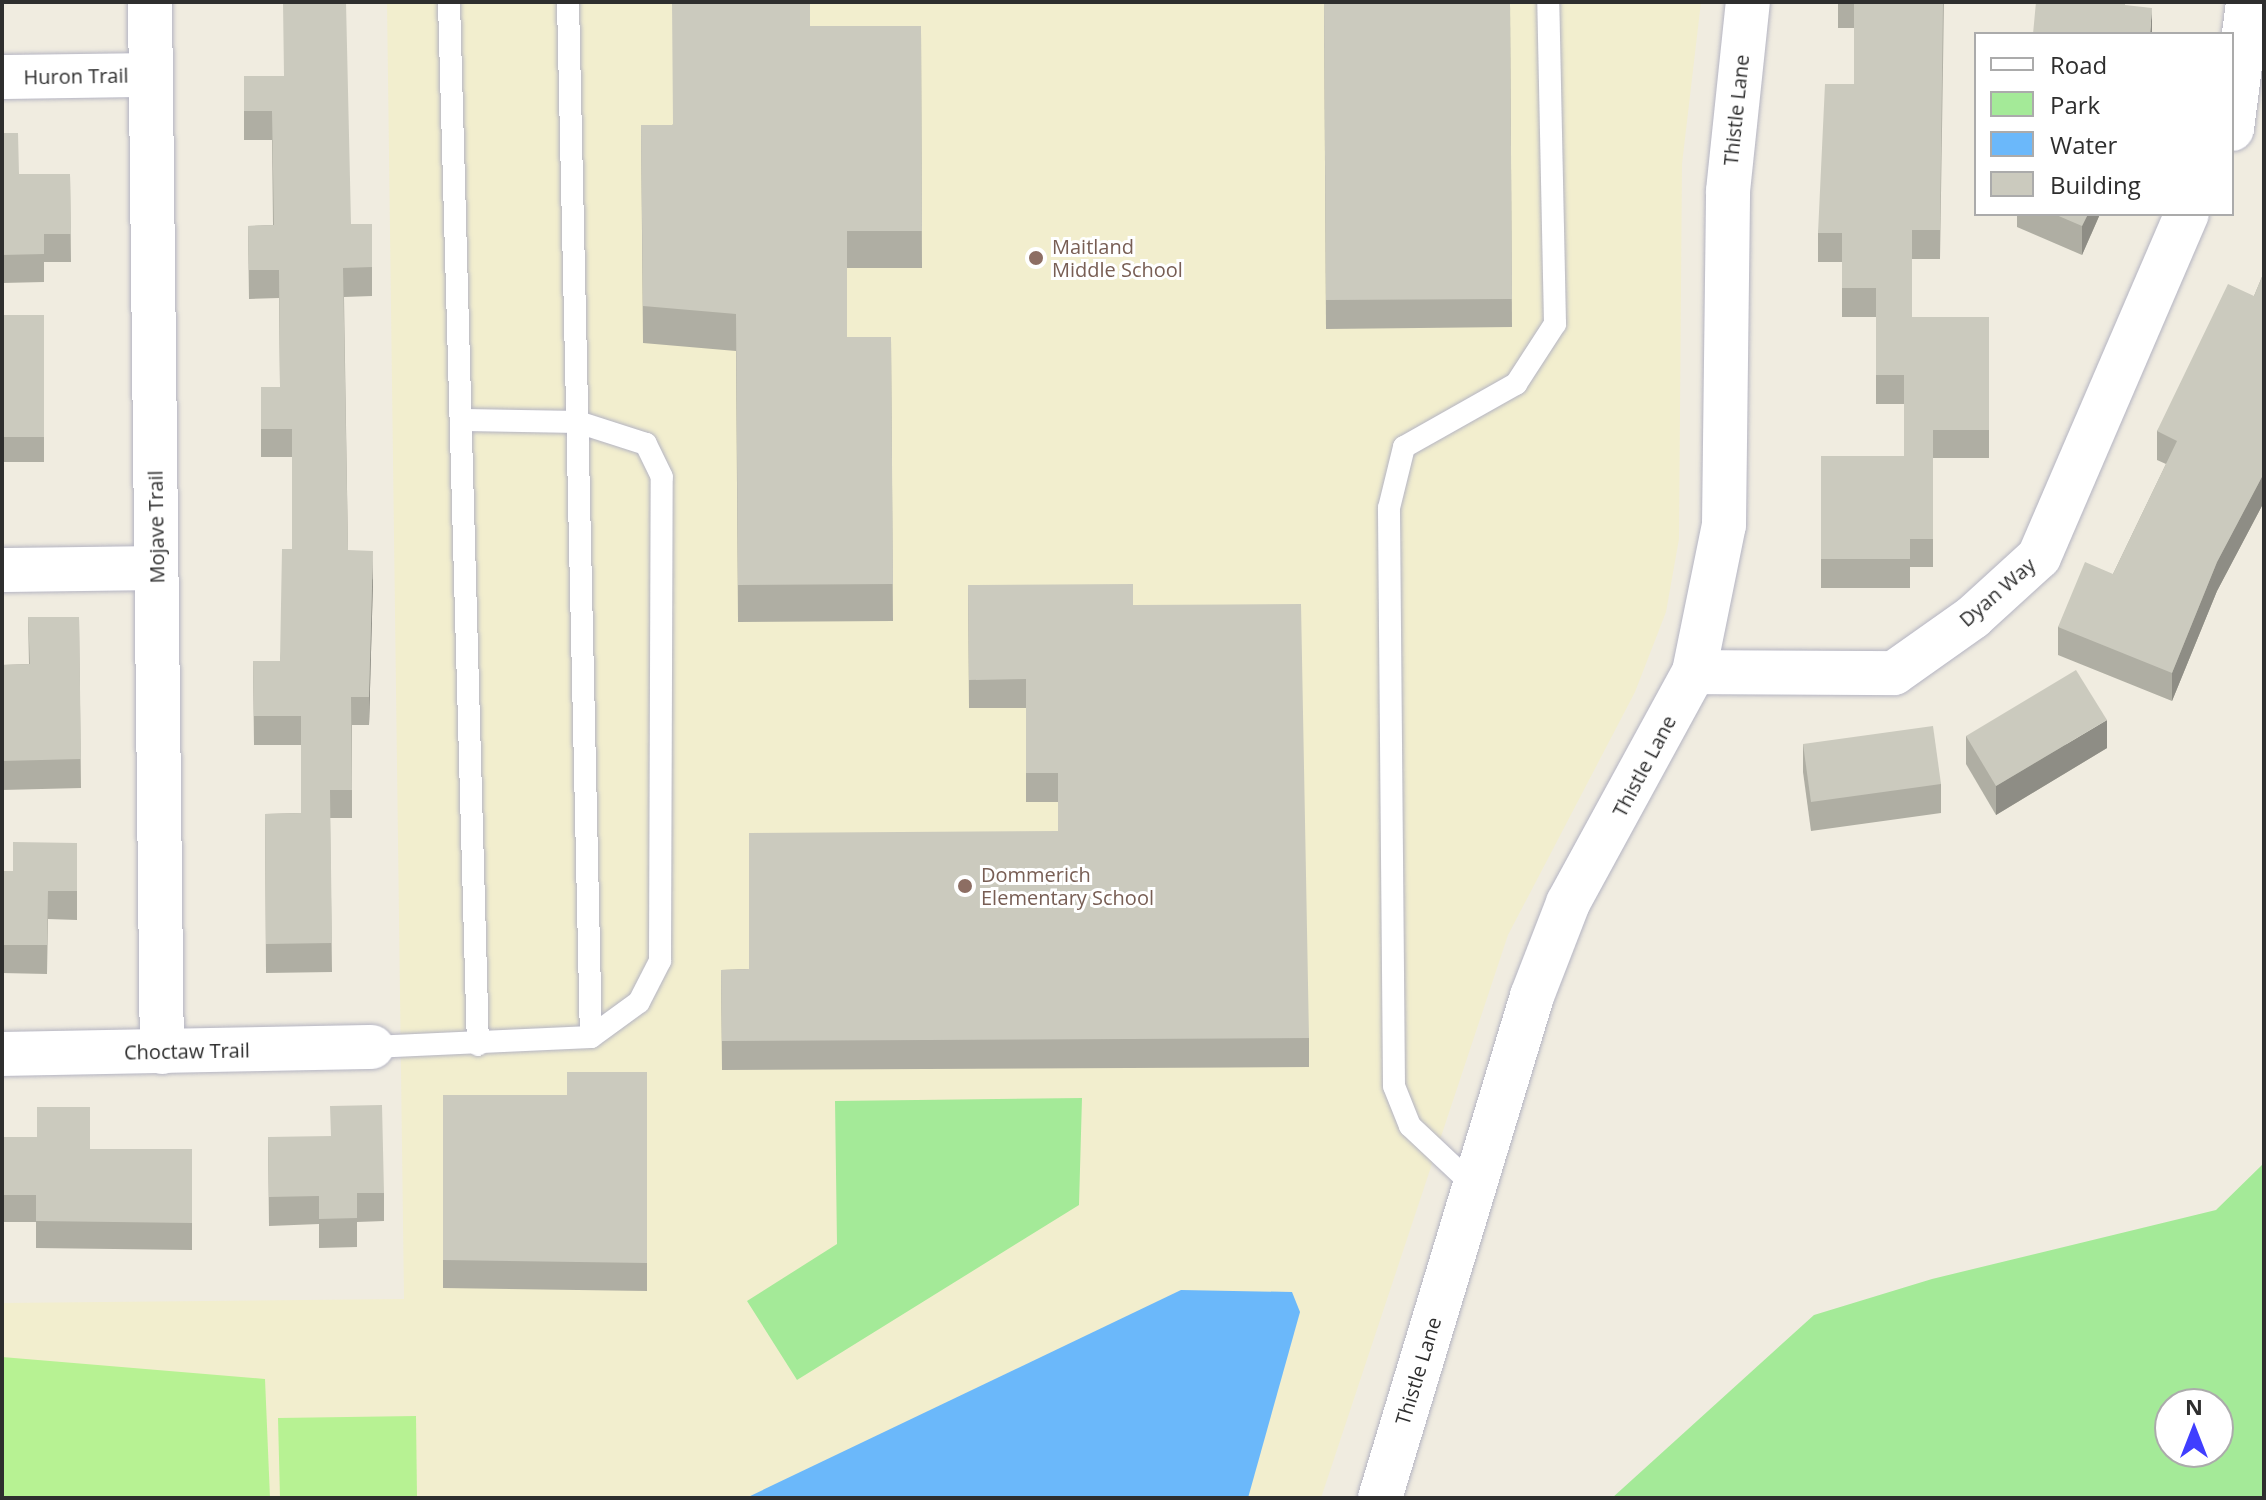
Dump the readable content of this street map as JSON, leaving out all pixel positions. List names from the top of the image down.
{
  "streets": {
    "street": [
      "Huron Trail",
      "Thistle Lane",
      "Mojave Trail",
      "Dyan Way",
      "Choctaw Trail"
    ]
  },
  "crossings": [
    ["Huron Trail", "Mojave Trail"],
    ["Thistle Lane", "Dyan Way"],
    ["Mojave Trail", "Choctaw Trail"]
  ],
  "places": ["Maitland Middle School", "Dommerich Elementary School"],
  "legend": [
    "Road",
    "Park",
    "Water",
    "Building"
  ],
  "north": "top"
}
